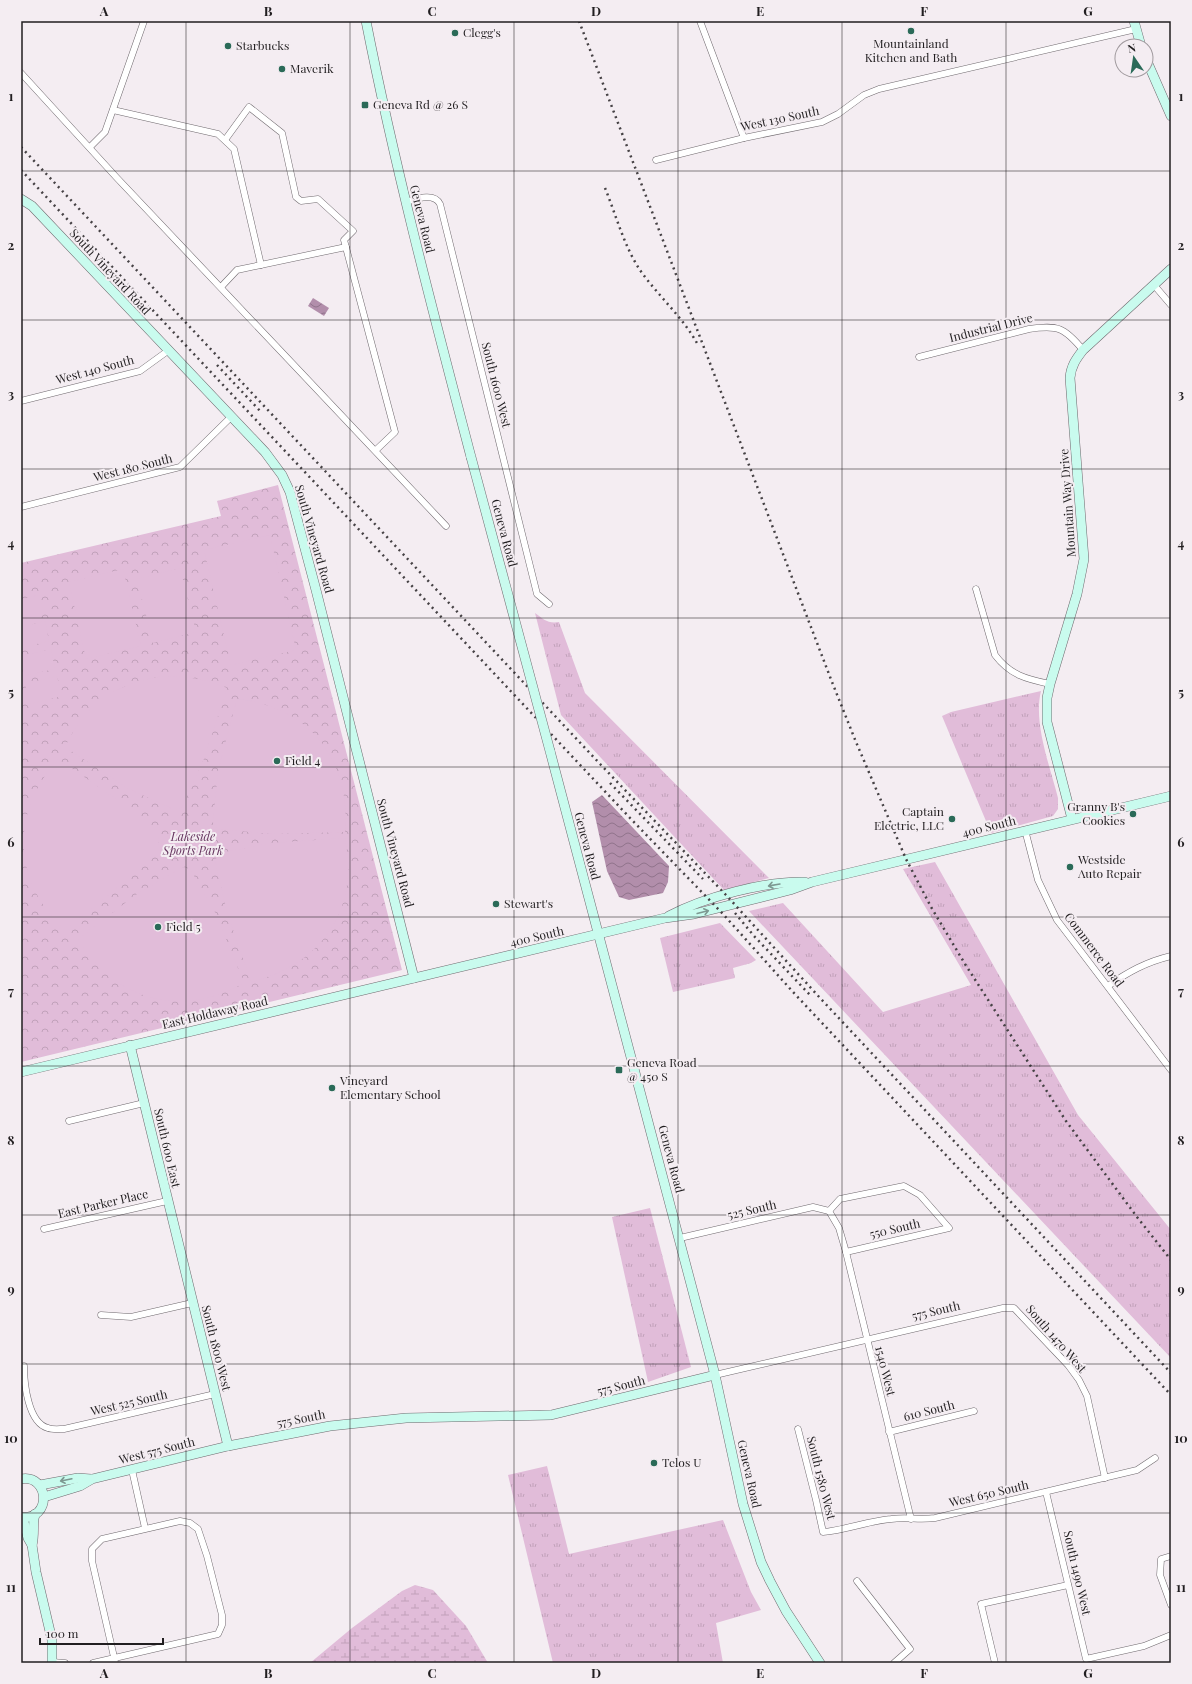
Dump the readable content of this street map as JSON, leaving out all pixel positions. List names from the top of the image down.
{
  "streets": {
    "street": [
      "West 130 South",
      "Geneva Road",
      "South Vineyard Road",
      "Industrial Drive",
      "West 140 South",
      "South 1600 West",
      "West 180 South",
      "Mountain Way Drive",
      "400 South",
      "Commerce Road",
      "East Holdaway Road",
      "South 600 East",
      "East Parker Place",
      "525 South",
      "550 South",
      "575 South",
      "South 1470 West",
      "South 1800 West",
      "1540 West",
      "West 525 South",
      "610 South",
      "West 575 South",
      "South 1580 West",
      "West 650 South",
      "South 1490 West"
    ]
  },
  "crossings": [
    ["Geneva Road", "South 1600 West"],
    ["Geneva Road", "400 South"],
    ["Geneva Road", "525 South"],
    ["Geneva Road", "575 South"],
    ["South Vineyard Road", "West 140 South"],
    ["South Vineyard Road", "West 180 South"],
    ["South Vineyard Road", "400 South"],
    ["South Vineyard Road", "East Holdaway Road"],
    ["Industrial Drive", "Mountain Way Drive"],
    ["Mountain Way Drive", "400 South"],
    ["400 South", "Commerce Road"],
    ["400 South", "East Holdaway Road"],
    ["East Holdaway Road", "South 600 East"],
    ["South 600 East", "East Parker Place"],
    ["South 600 East", "South 1800 West"],
    ["525 South", "550 South"],
    ["525 South", "1540 West"],
    ["550 South", "1540 West"],
    ["575 South", "South 1470 West"],
    ["575 South", "South 1800 West"],
    ["575 South", "1540 West"],
    ["575 South", "West 575 South"],
    ["South 1470 West", "West 650 South"],
    ["South 1800 West", "West 525 South"],
    ["South 1800 West", "West 575 South"],
    ["1540 West", "610 South"],
    ["1540 West", "West 650 South"],
    ["South 1580 West", "West 650 South"],
    ["West 650 South", "South 1490 West"]
  ],
  "parks": ["Lakeside Sports Park"],
  "places": {
    "other": [
      "Mountainland Kitchen and Bath",
      "Clegg's",
      "Starbucks",
      "Maverik",
      "Field 4",
      "Granny B's Cookies",
      "Captain Electric, LLC",
      "Westside Auto Repair",
      "Stewart's",
      "Field 5",
      "Vineyard Elementary School",
      "Telos U"
    ],
    "transit": ["Geneva Rd @ 26 S", "Geneva Road @ 450 S"]
  },
  "scale_bar": "100 m",
  "north": "top",
  "grid": {
    "columns": [
      "A",
      "B",
      "C",
      "D",
      "E",
      "F",
      "G"
    ],
    "rows": [
      "1",
      "2",
      "3",
      "4",
      "5",
      "6",
      "7",
      "8",
      "9",
      "10",
      "11"
    ]
  }
}
